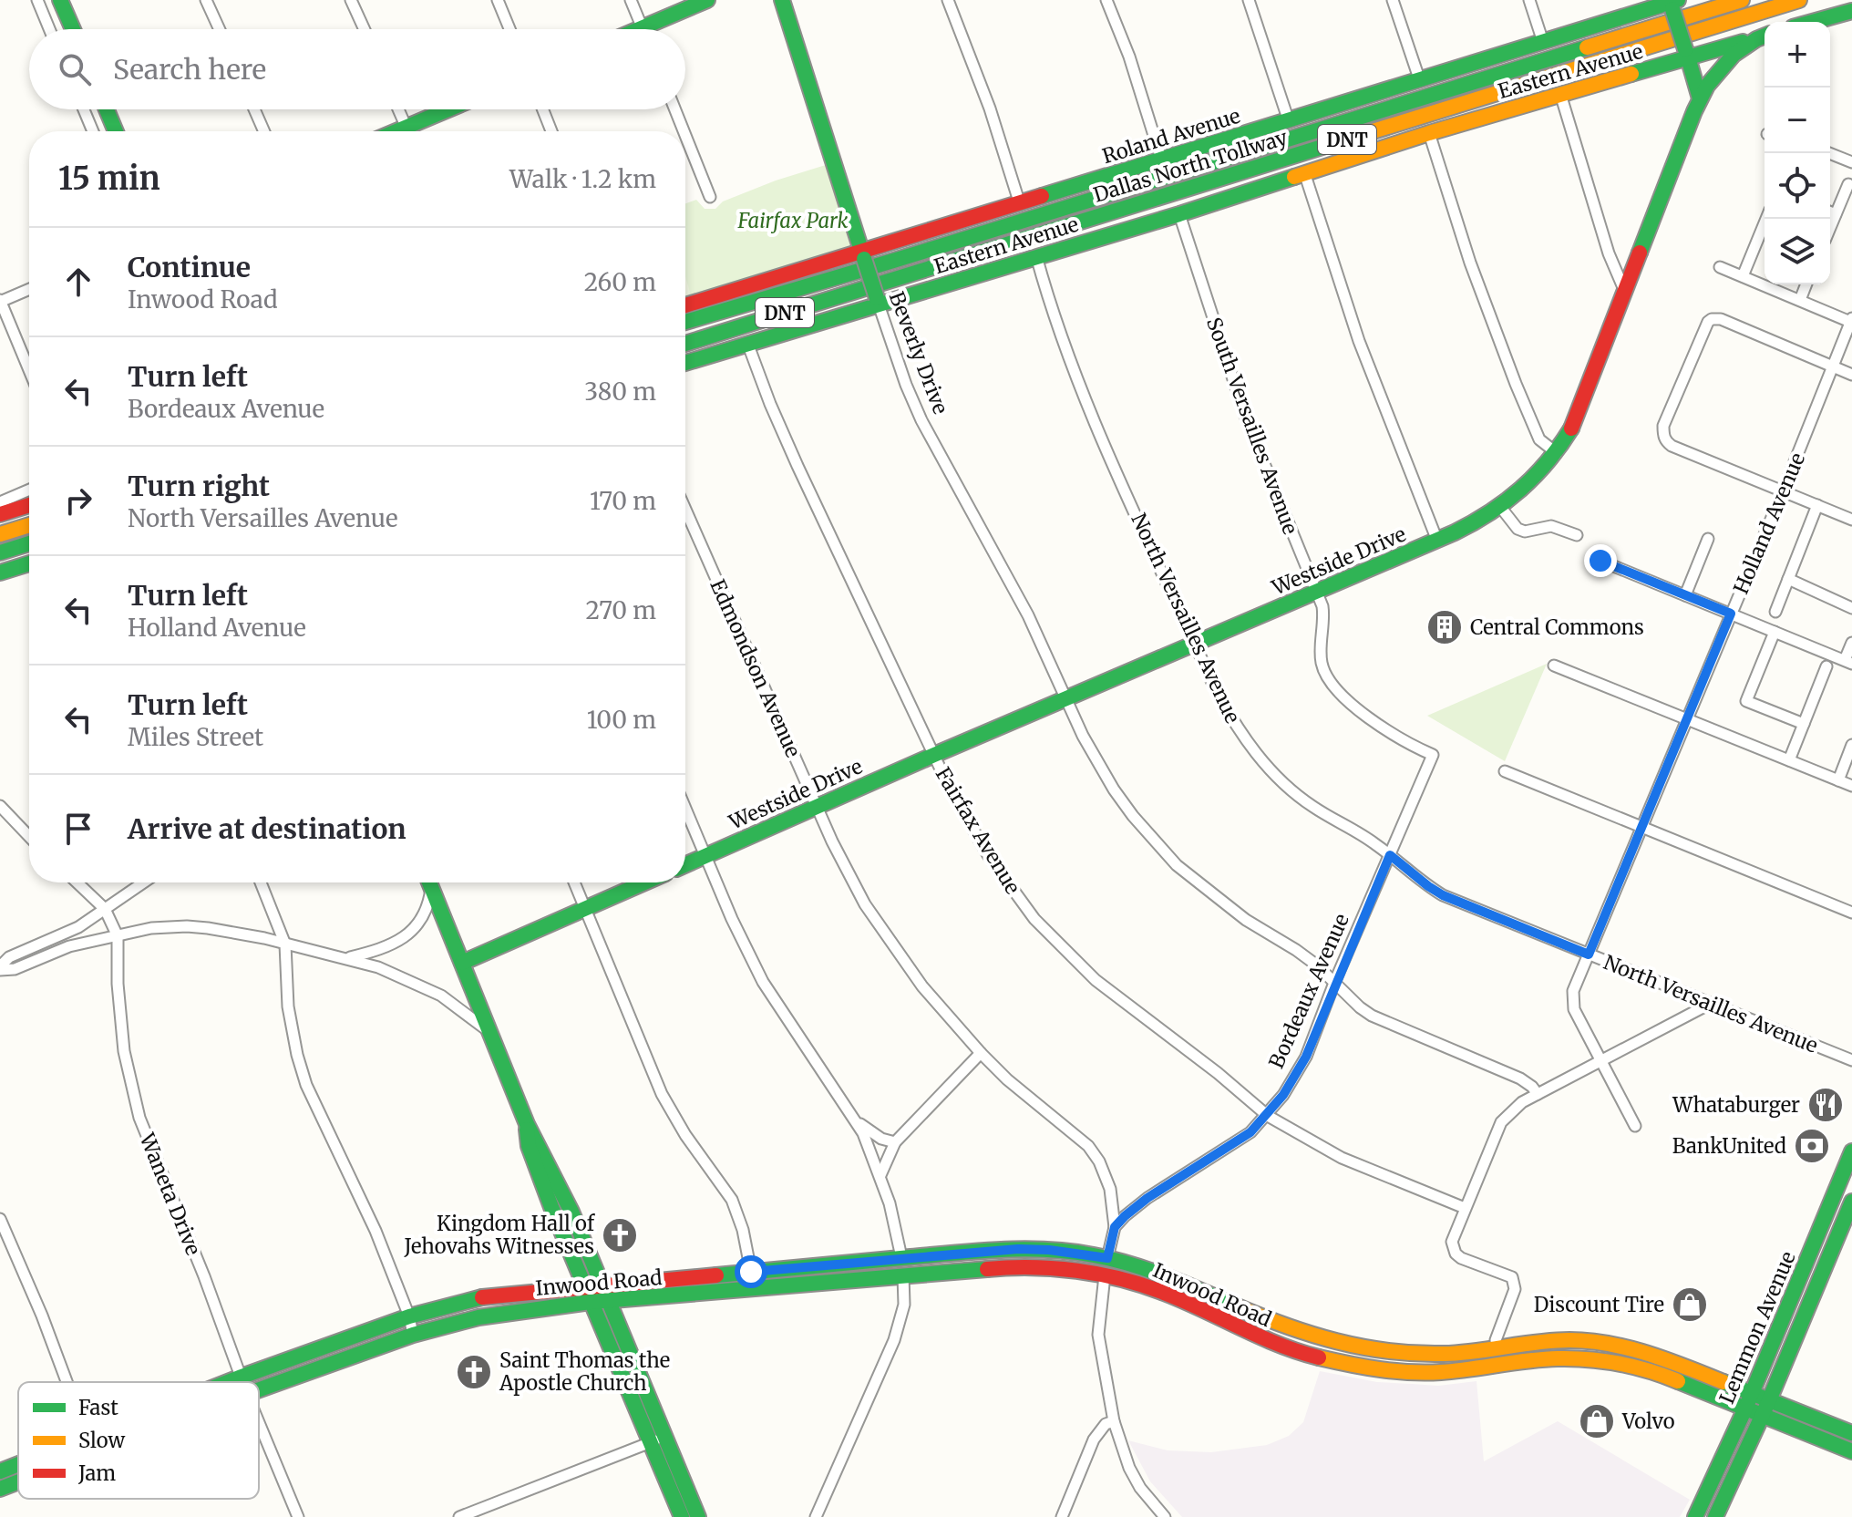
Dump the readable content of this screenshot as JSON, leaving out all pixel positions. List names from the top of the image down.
{
  "streets": {
    "main road": [
      "Eastern Avenue",
      "Roland Avenue",
      "DNT",
      "Dallas North Tollway",
      "Beverly Drive",
      "Westside Drive",
      "Inwood Road",
      "Lemmon Avenue"
    ],
    "street": [
      "South Versailles Avenue",
      "Holland Avenue",
      "North Versailles Avenue",
      "Edmondson Avenue",
      "Fairfax Avenue",
      "Bordeaux Avenue",
      "Waneta Drive"
    ]
  },
  "crossings": [
    ["Eastern Avenue", "Beverly Drive"],
    ["Eastern Avenue", "South Versailles Avenue"],
    ["Eastern Avenue", "North Versailles Avenue"],
    ["Eastern Avenue", "Fairfax Avenue"],
    ["Roland Avenue", "Beverly Drive"],
    ["Beverly Drive", "Westside Drive"],
    ["Beverly Drive", "Bordeaux Avenue"],
    ["South Versailles Avenue", "Westside Drive"],
    ["South Versailles Avenue", "Bordeaux Avenue"],
    ["Holland Avenue", "North Versailles Avenue"],
    ["Westside Drive", "North Versailles Avenue"],
    ["Westside Drive", "Edmondson Avenue"],
    ["Westside Drive", "Fairfax Avenue"],
    ["North Versailles Avenue", "Bordeaux Avenue"],
    ["Edmondson Avenue", "Bordeaux Avenue"],
    ["Fairfax Avenue", "Bordeaux Avenue"],
    ["Waneta Drive", "Inwood Road"],
    ["Inwood Road", "Lemmon Avenue"]
  ],
  "parks": ["Fairfax Park"],
  "places": {
    "building": ["Central Commons"],
    "restaurant": ["Whataburger"],
    "bank": ["BankUnited"],
    "church": ["Kingdom Hall of Jehovahs Witnesses", "Saint Thomas the Apostle Church"],
    "shop": ["Discount Tire", "Volvo"]
  },
  "legend": ["Fast", "Slow", "Jam"],
  "page": {
    "map_buttons": ["+", "−"],
    "search": "Search here",
    "heading": ["15 min", "Walk · 1.2 km"],
    "list": [
      ["Continue", "Inwood Road", "260 m"],
      ["Turn left", "Bordeaux Avenue", "380 m"],
      ["Turn right", "North Versailles Avenue", "170 m"],
      ["Turn left", "Holland Avenue", "270 m"],
      ["Turn left", "Miles Street", "100 m"],
      "Arrive at destination"
    ]
  }
}
